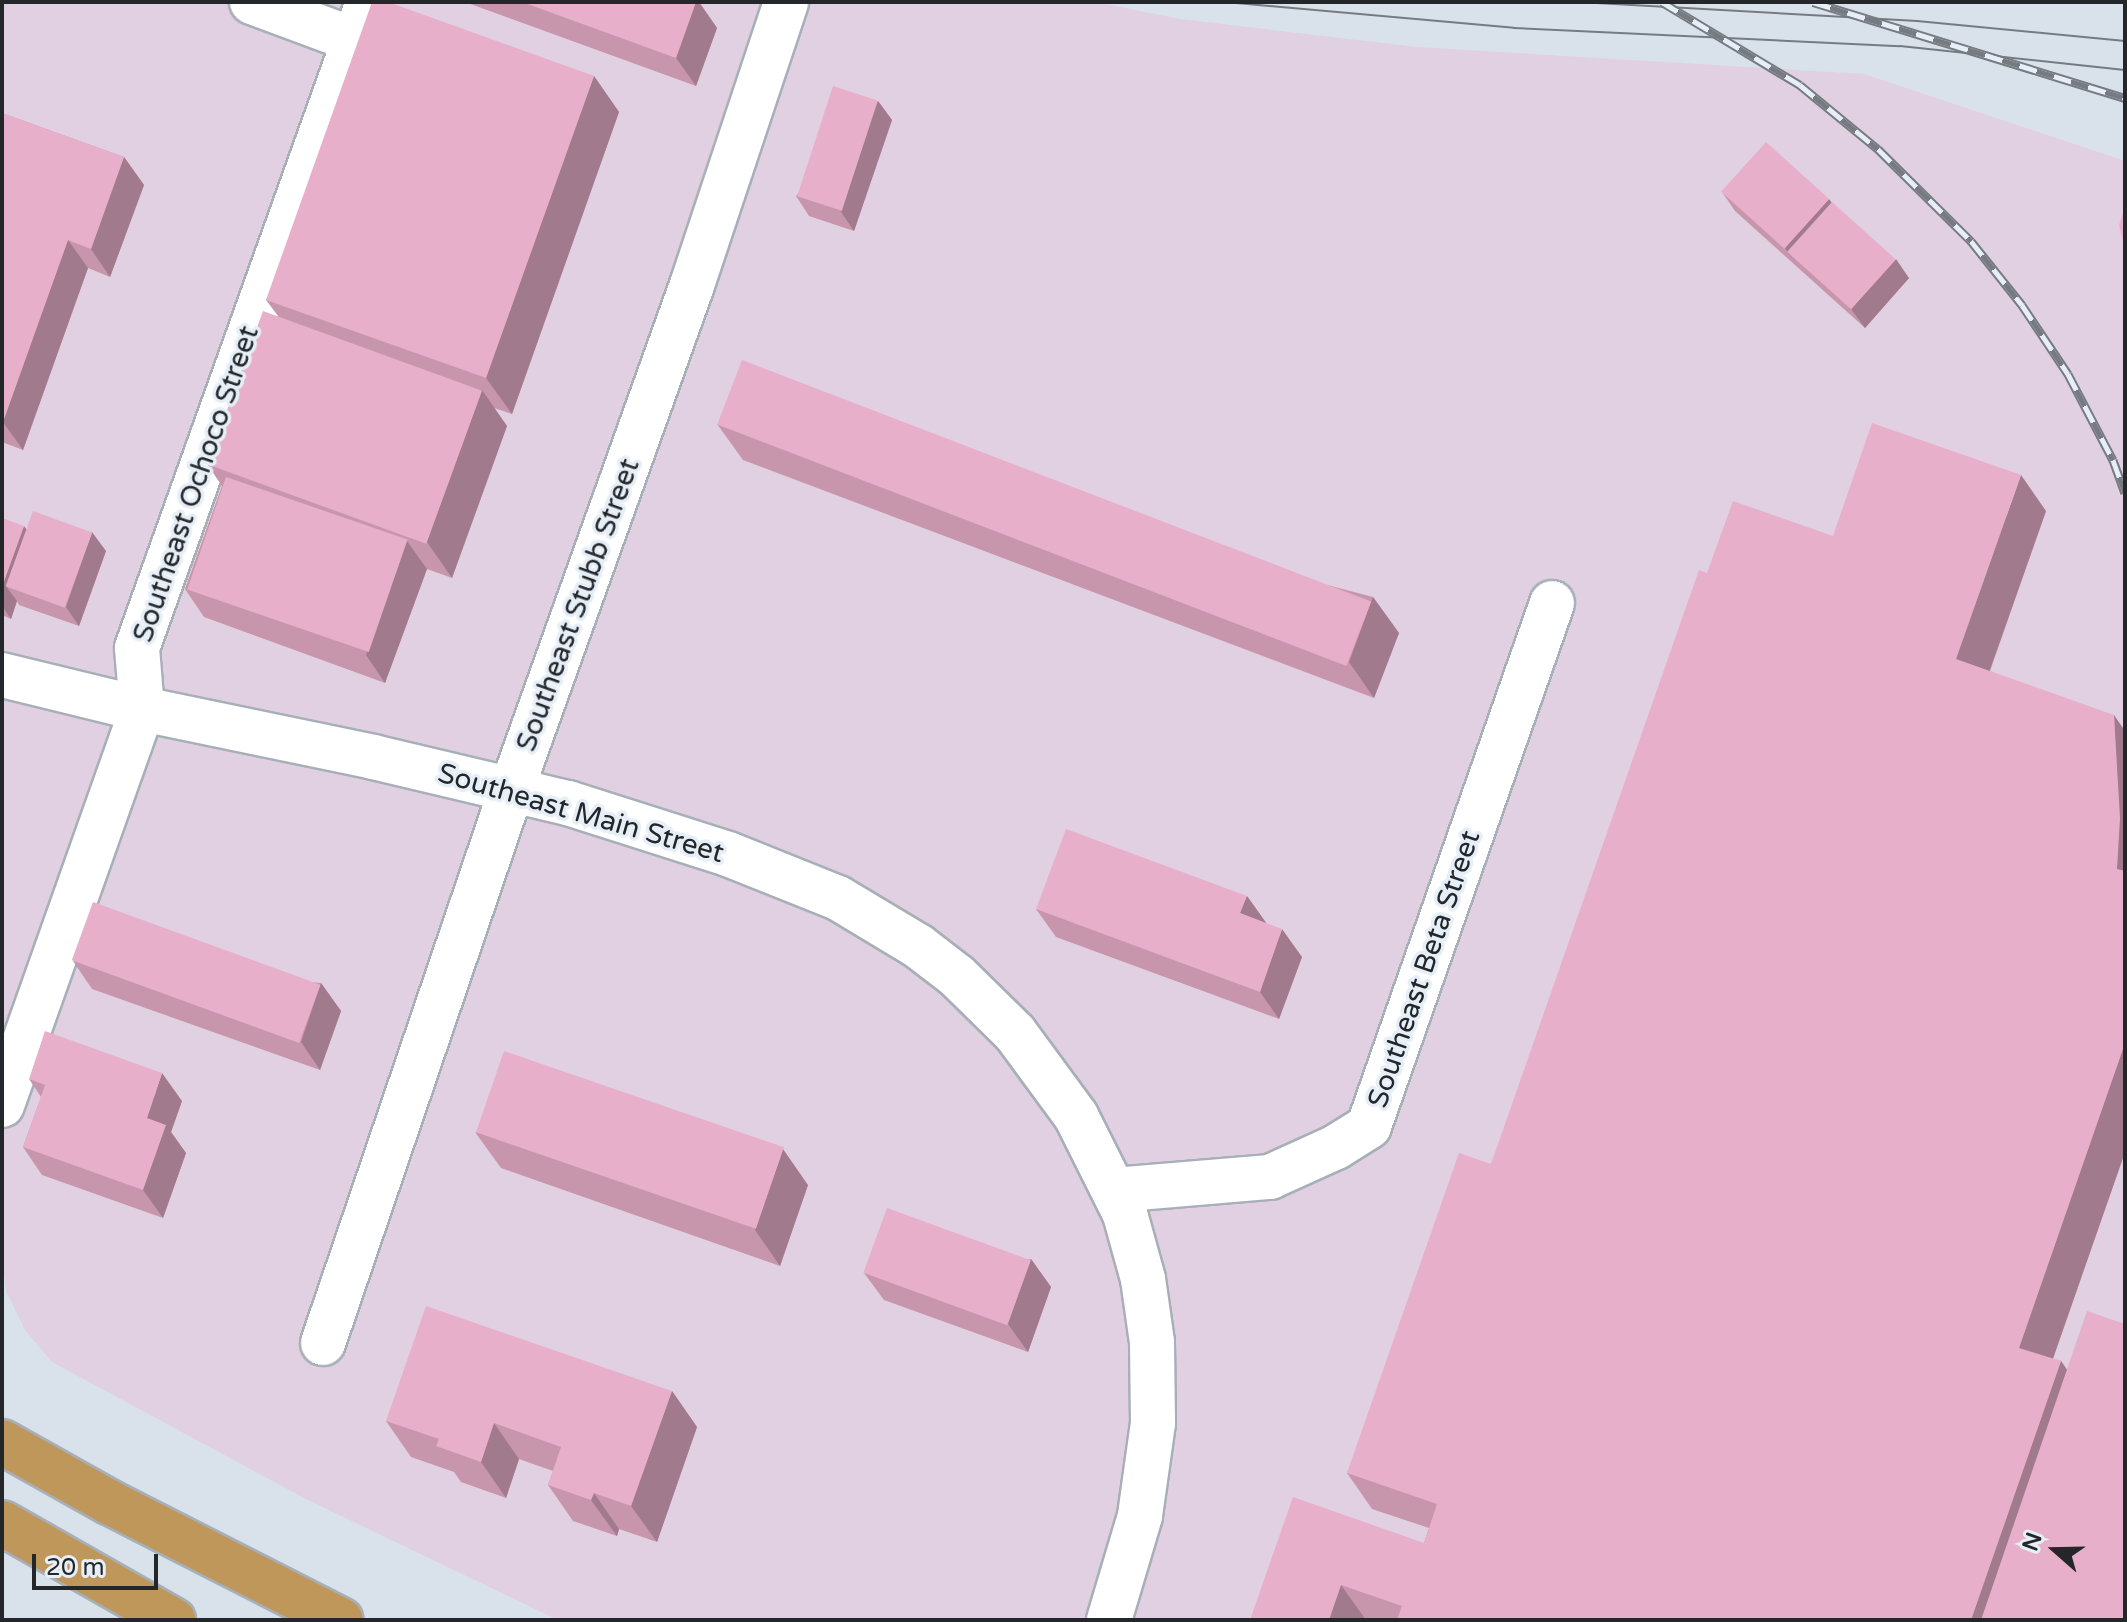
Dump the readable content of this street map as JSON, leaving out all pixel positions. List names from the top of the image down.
{
  "streets": {
    "street": [
      "Southeast Ochoco Street",
      "Southeast Stubb Street",
      "Southeast Main Street",
      "Southeast Beta Street"
    ]
  },
  "crossings": [
    ["Southeast Ochoco Street", "Southeast Main Street"],
    ["Southeast Stubb Street", "Southeast Main Street"],
    ["Southeast Main Street", "Southeast Beta Street"]
  ],
  "scale_bar": "20 m",
  "north": "left"
}
